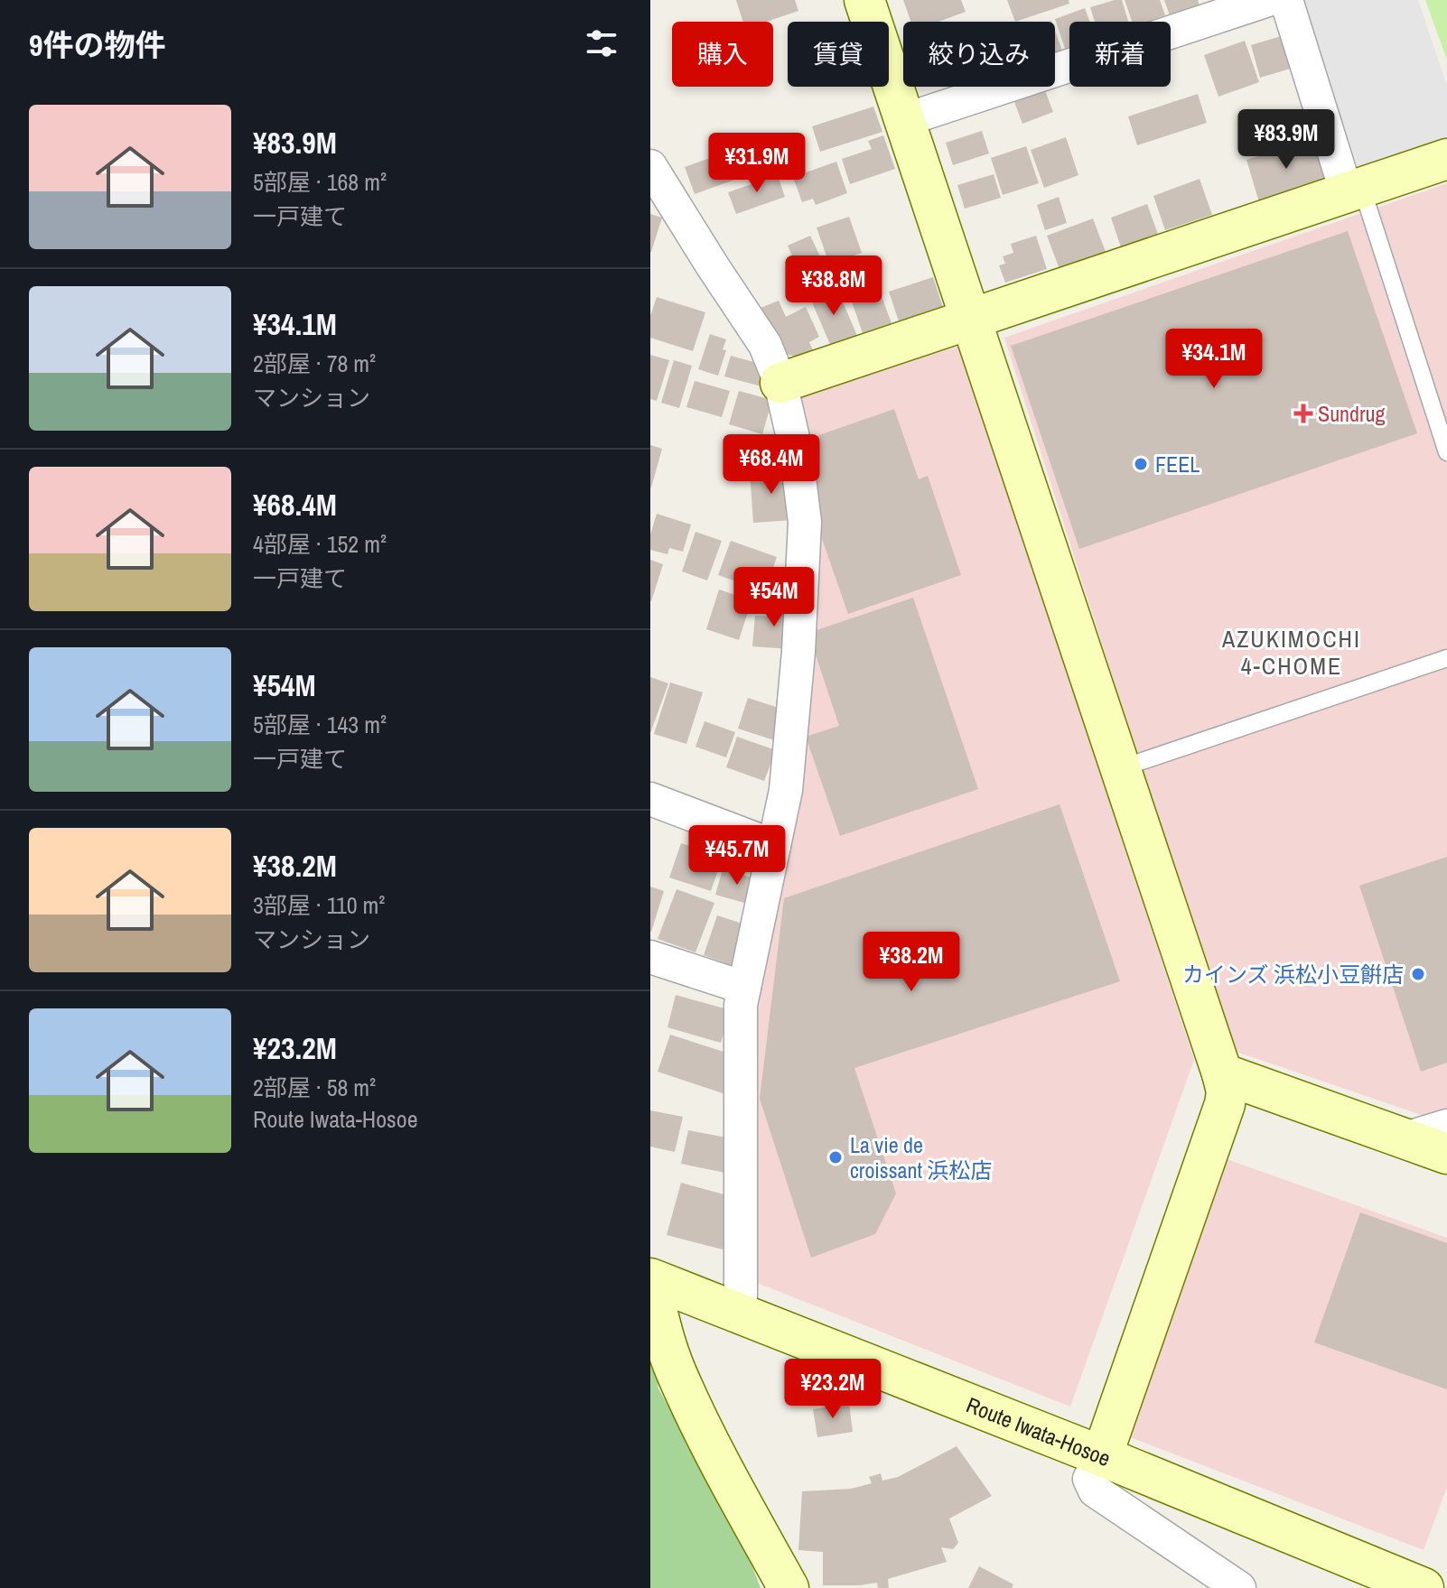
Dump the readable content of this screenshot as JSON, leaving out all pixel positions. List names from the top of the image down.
{
  "streets": {
    "street": ["Route Iwata-Hosoe"]
  },
  "districts": ["AZUKIMOCHI 4-CHOME"],
  "places": {
    "health": ["Sundrug"],
    "other": ["FEEL", "カインズ 浜松小豆餠店", "La vie de croissant 浜松店"]
  },
  "page": {
    "heading": "9件の物件",
    "chip": [
      "購入",
      "賃貸",
      "絞り込み",
      "新着"
    ],
    "list": [
      {
        "name": "¥83.9M",
        "note": "5部屋 · 168 m² · 一戸建て"
      },
      {
        "name": "¥34.1M",
        "note": "2部屋 · 78 m² · マンション"
      },
      {
        "name": "¥68.4M",
        "note": "4部屋 · 152 m² · 一戸建て"
      },
      {
        "name": "¥54M",
        "note": "5部屋 · 143 m² · 一戸建て"
      },
      {
        "name": "¥38.2M",
        "note": "3部屋 · 110 m² · マンション"
      },
      {
        "name": "¥23.2M",
        "note": "2部屋 · 58 m² · Route Iwata-Hosoe"
      }
    ],
    "price": [
      "¥83.9M",
      "¥31.9M",
      "¥38.8M",
      "¥34.1M",
      "¥68.4M",
      "¥54M",
      "¥45.7M",
      "¥38.2M",
      "¥23.2M"
    ]
  }
}
